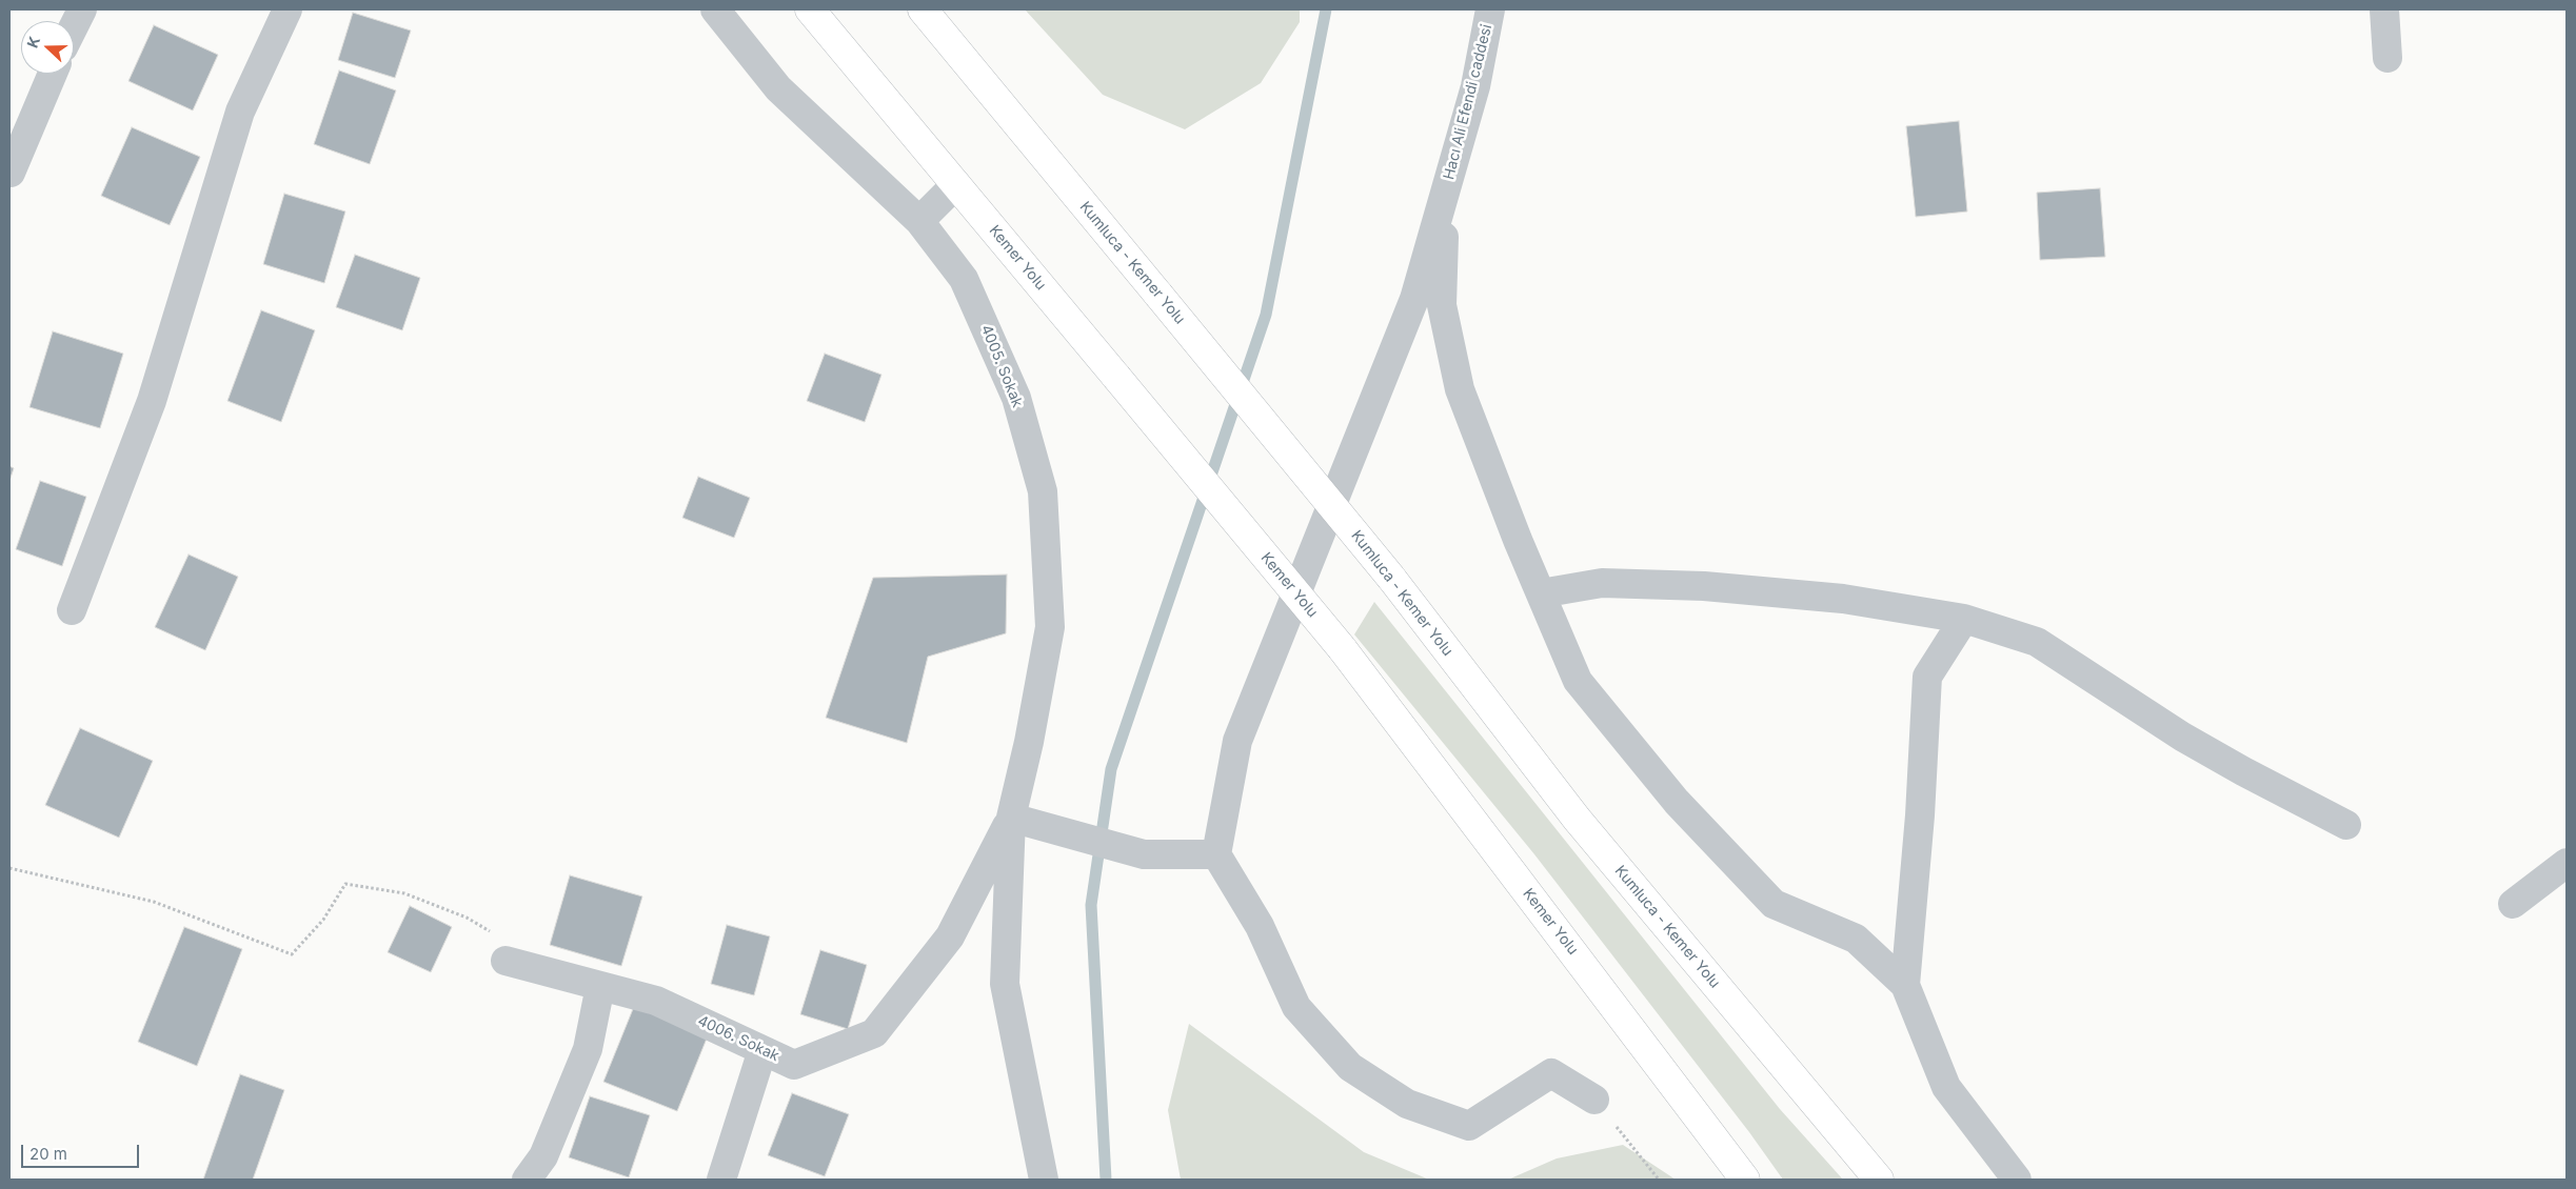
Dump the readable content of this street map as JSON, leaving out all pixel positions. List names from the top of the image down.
{
  "streets": {
    "highway": ["Kemer Yolu", "Kumluca - Kemer Yolu"],
    "street": ["Hacı Ali Efendi caddesi", "4005. Sokak", "4006. Sokak"]
  },
  "crossings": [
    ["4005. Sokak", "4006. Sokak"]
  ],
  "scale_bar": "20 m",
  "north": "left"
}
